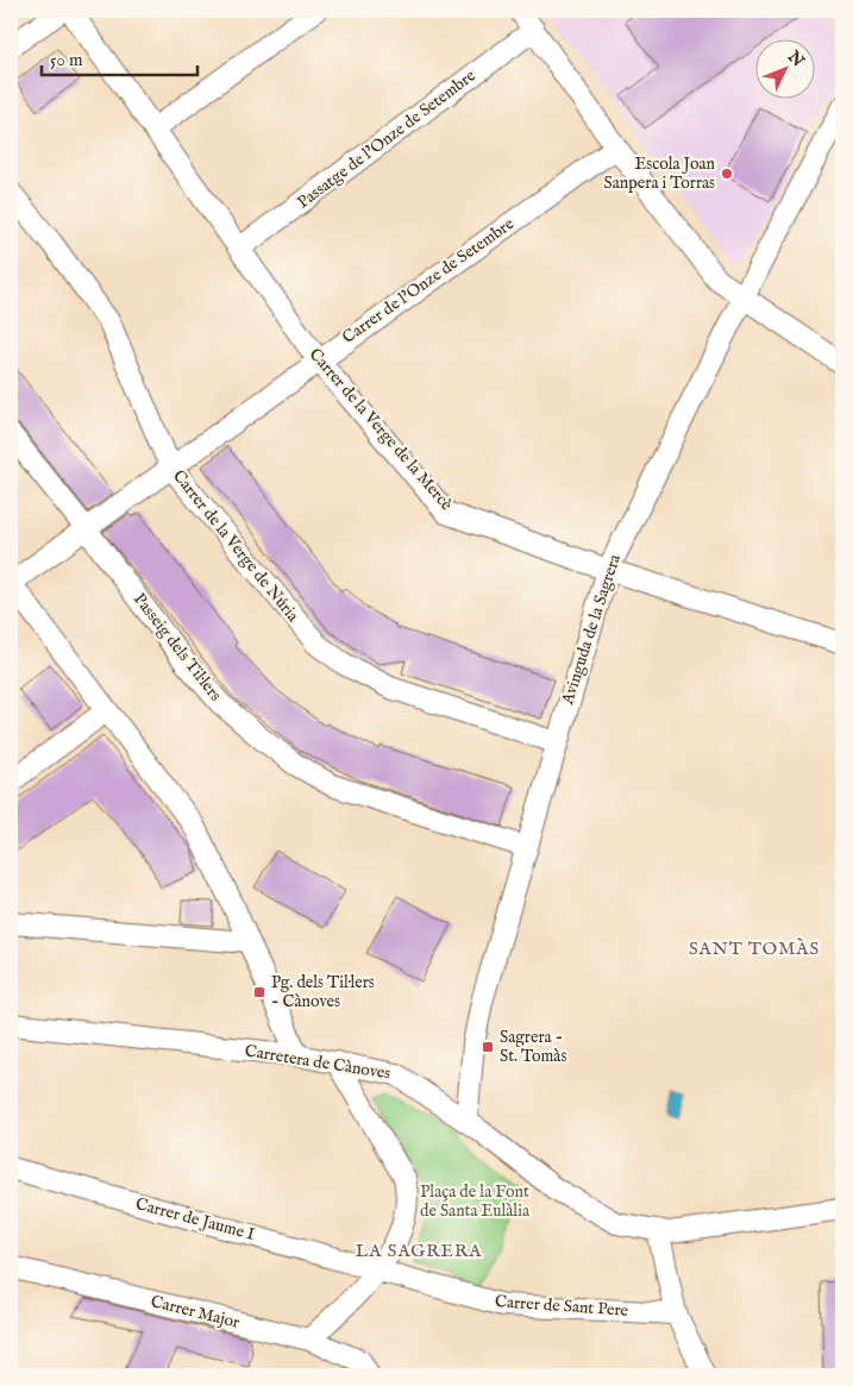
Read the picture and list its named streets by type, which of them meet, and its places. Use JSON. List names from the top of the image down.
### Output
{
  "streets": {
    "street": [
      "Passatge de l'Onze de Setembre",
      "Carrer de l'Onze de Setembre",
      "Carrer de la Verge de la Mercè",
      "Carrer de la Verge de Núria",
      "Avinguda de la Sagrera",
      "Passeig dels Til·lers",
      "Carretera de Cànoves",
      "Carrer de Jaume I",
      "Carrer de Sant Pere",
      "Carrer Major"
    ]
  },
  "crossings": [
    ["Passatge de l'Onze de Setembre", "Carrer de la Verge de la Mercè"],
    ["Carrer de l'Onze de Setembre", "Carrer de la Verge de la Mercè"],
    ["Carrer de l'Onze de Setembre", "Carrer de la Verge de Núria"],
    ["Carrer de l'Onze de Setembre", "Passeig dels Til·lers"],
    ["Carrer de la Verge de la Mercè", "Avinguda de la Sagrera"],
    ["Carrer de la Verge de Núria", "Avinguda de la Sagrera"],
    ["Avinguda de la Sagrera", "Passeig dels Til·lers"],
    ["Avinguda de la Sagrera", "Carretera de Cànoves"],
    ["Carrer de Jaume I", "Carrer de Sant Pere"]
  ],
  "districts": ["SANT TOMÀS", "LA SAGRERA"],
  "parks": ["Plaça de la Font de Santa Eulàlia"],
  "places": {
    "other": ["Escola Joan Sanpera i Torras"],
    "transit": ["Pg. dels Til·lers - Cànoves", "Sagrera - St. Tomàs"]
  },
  "scale_bar": "50 m",
  "north": "top right"
}
